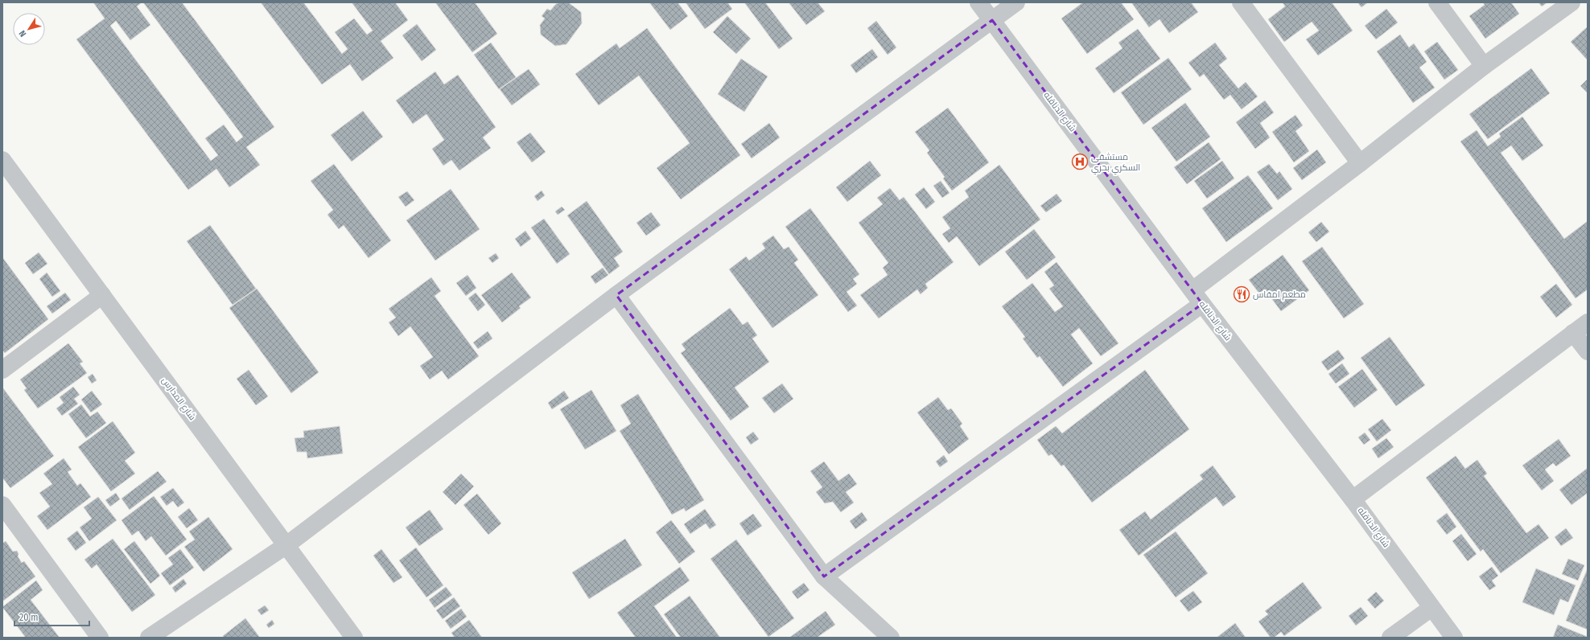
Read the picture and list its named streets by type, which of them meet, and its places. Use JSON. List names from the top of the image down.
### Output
{
  "streets": {
    "street": ["شارع الدناقله", "شارع المدارس"]
  },
  "places": {
    "hospital": ["مستشفى السكري بحري"],
    "restaurant": ["مطعم امفاس"]
  },
  "scale_bar": "20 m",
  "north": "bottom left"
}
